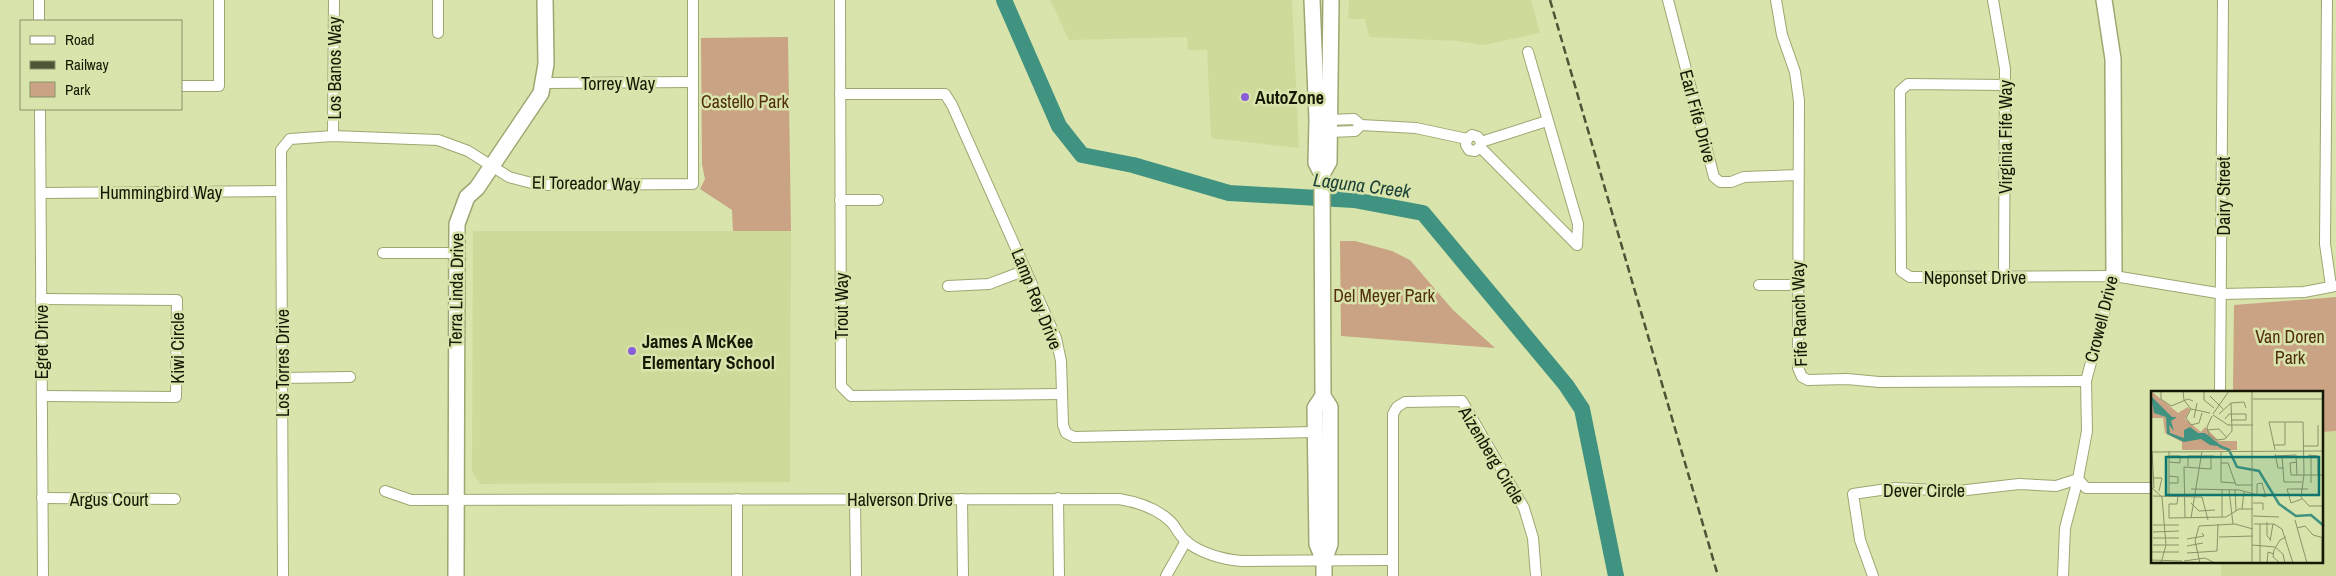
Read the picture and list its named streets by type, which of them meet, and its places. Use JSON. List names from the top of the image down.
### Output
{
  "streets": {
    "main road": ["Terra Linda Drive", "Crowell Drive"],
    "street": [
      "Los Banos Way",
      "Torrey Way",
      "Earl Fife Drive",
      "Virginia Fife Way",
      "El Toreador Way",
      "Hummingbird Way",
      "Dairy Street",
      "Neponset Drive",
      "Lamp Rey Drive",
      "Trout Way",
      "Fife Ranch Way",
      "Egret Drive",
      "Kiwi Circle",
      "Los Torres Drive",
      "Aizenberg Circle",
      "Dever Circle",
      "Argus Court",
      "Halverson Drive"
    ]
  },
  "crossings": [
    ["Los Banos Way", "El Toreador Way"],
    ["Torrey Way", "El Toreador Way"],
    ["Torrey Way", "Terra Linda Drive"],
    ["Earl Fife Drive", "Fife Ranch Way"],
    ["Virginia Fife Way", "Neponset Drive"],
    ["El Toreador Way", "Terra Linda Drive"],
    ["El Toreador Way", "Los Torres Drive"],
    ["Hummingbird Way", "Egret Drive"],
    ["Hummingbird Way", "Los Torres Drive"],
    ["Dairy Street", "Neponset Drive"],
    ["Neponset Drive", "Crowell Drive"],
    ["Terra Linda Drive", "Halverson Drive"],
    ["Lamp Rey Drive", "Trout Way"],
    ["Fife Ranch Way", "Crowell Drive"],
    ["Crowell Drive", "Dever Circle"],
    ["Egret Drive", "Kiwi Circle"],
    ["Egret Drive", "Argus Court"]
  ],
  "water": ["Laguna Creek"],
  "parks": ["Castello Park", "Del Meyer Park", "Van Doren Park"],
  "places": ["AutoZone", "James A McKee Elementary School"],
  "legend": ["Road", "Railway", "Park"]
}
